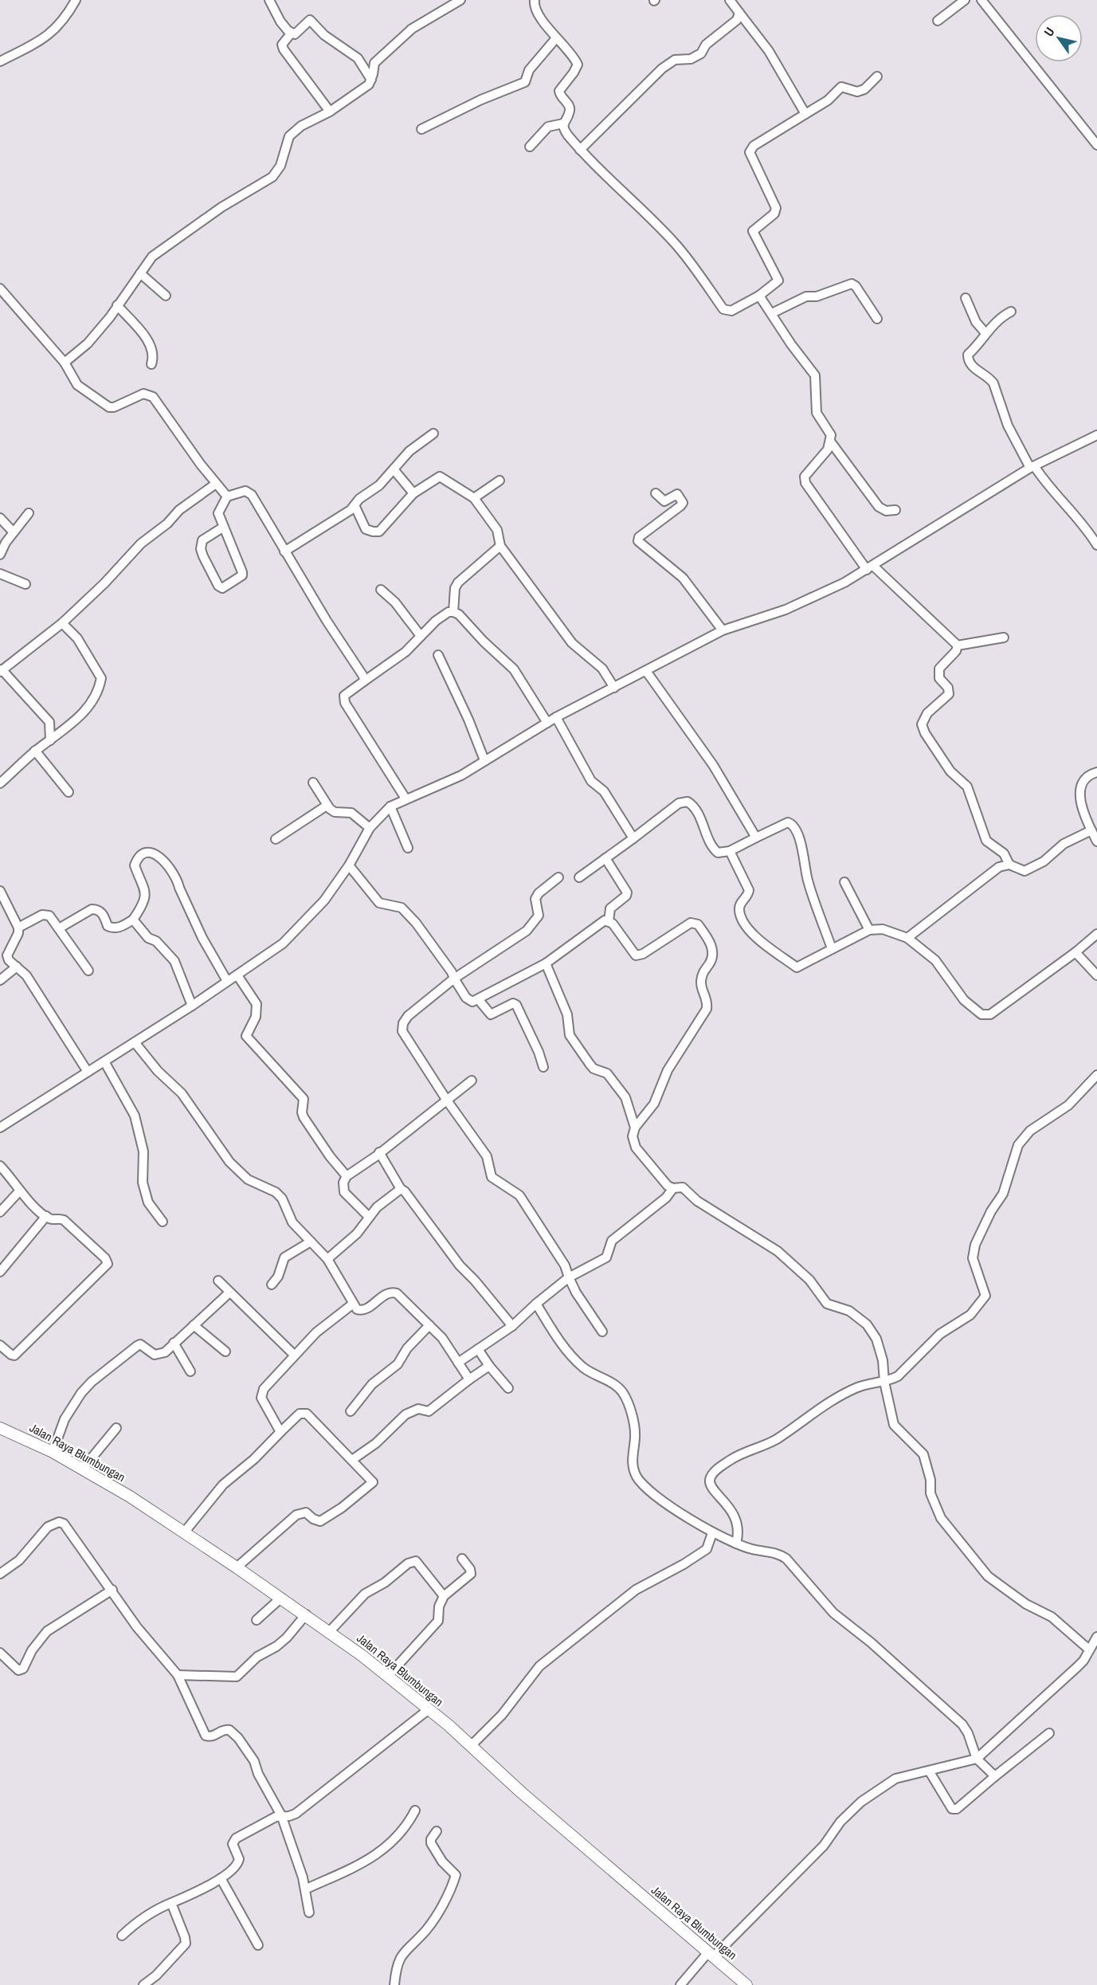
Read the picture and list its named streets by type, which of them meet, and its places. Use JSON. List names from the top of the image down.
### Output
{
  "streets": {
    "main road": ["Jalan Raya Blumbungan"]
  },
  "north": "top left"
}
